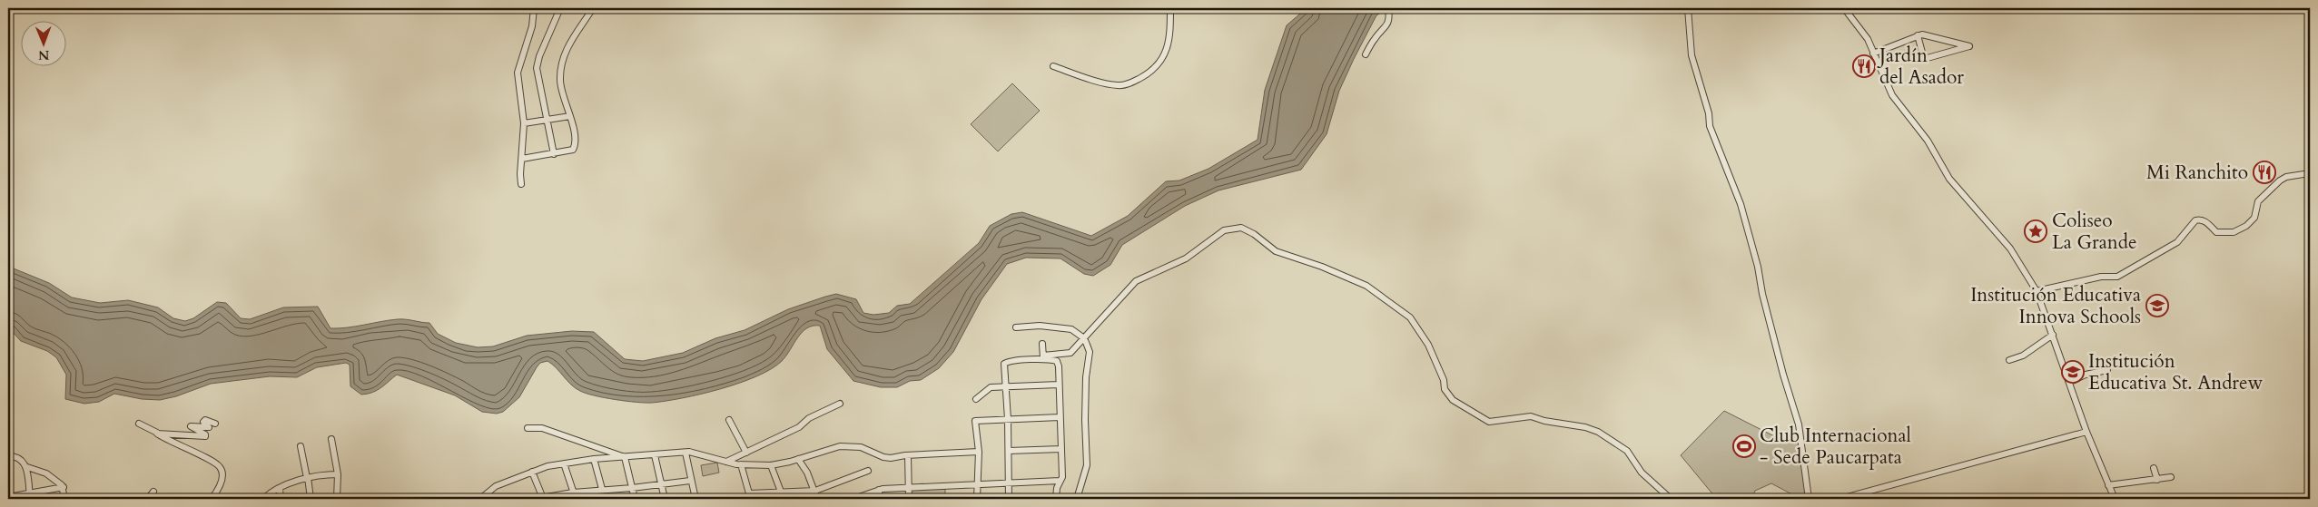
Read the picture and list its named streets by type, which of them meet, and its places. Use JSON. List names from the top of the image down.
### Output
{
  "places": {
    "restaurant": ["Jardín del Asador", "Mi Ranchito"],
    "place": ["Coliseo La Grande"],
    "school or university": ["Institución Educativa Innova Schools", "Institución Educativa St. Andrew"],
    "sports": ["Club Internacional - Sede Paucarpata"]
  },
  "north": "bottom"
}
